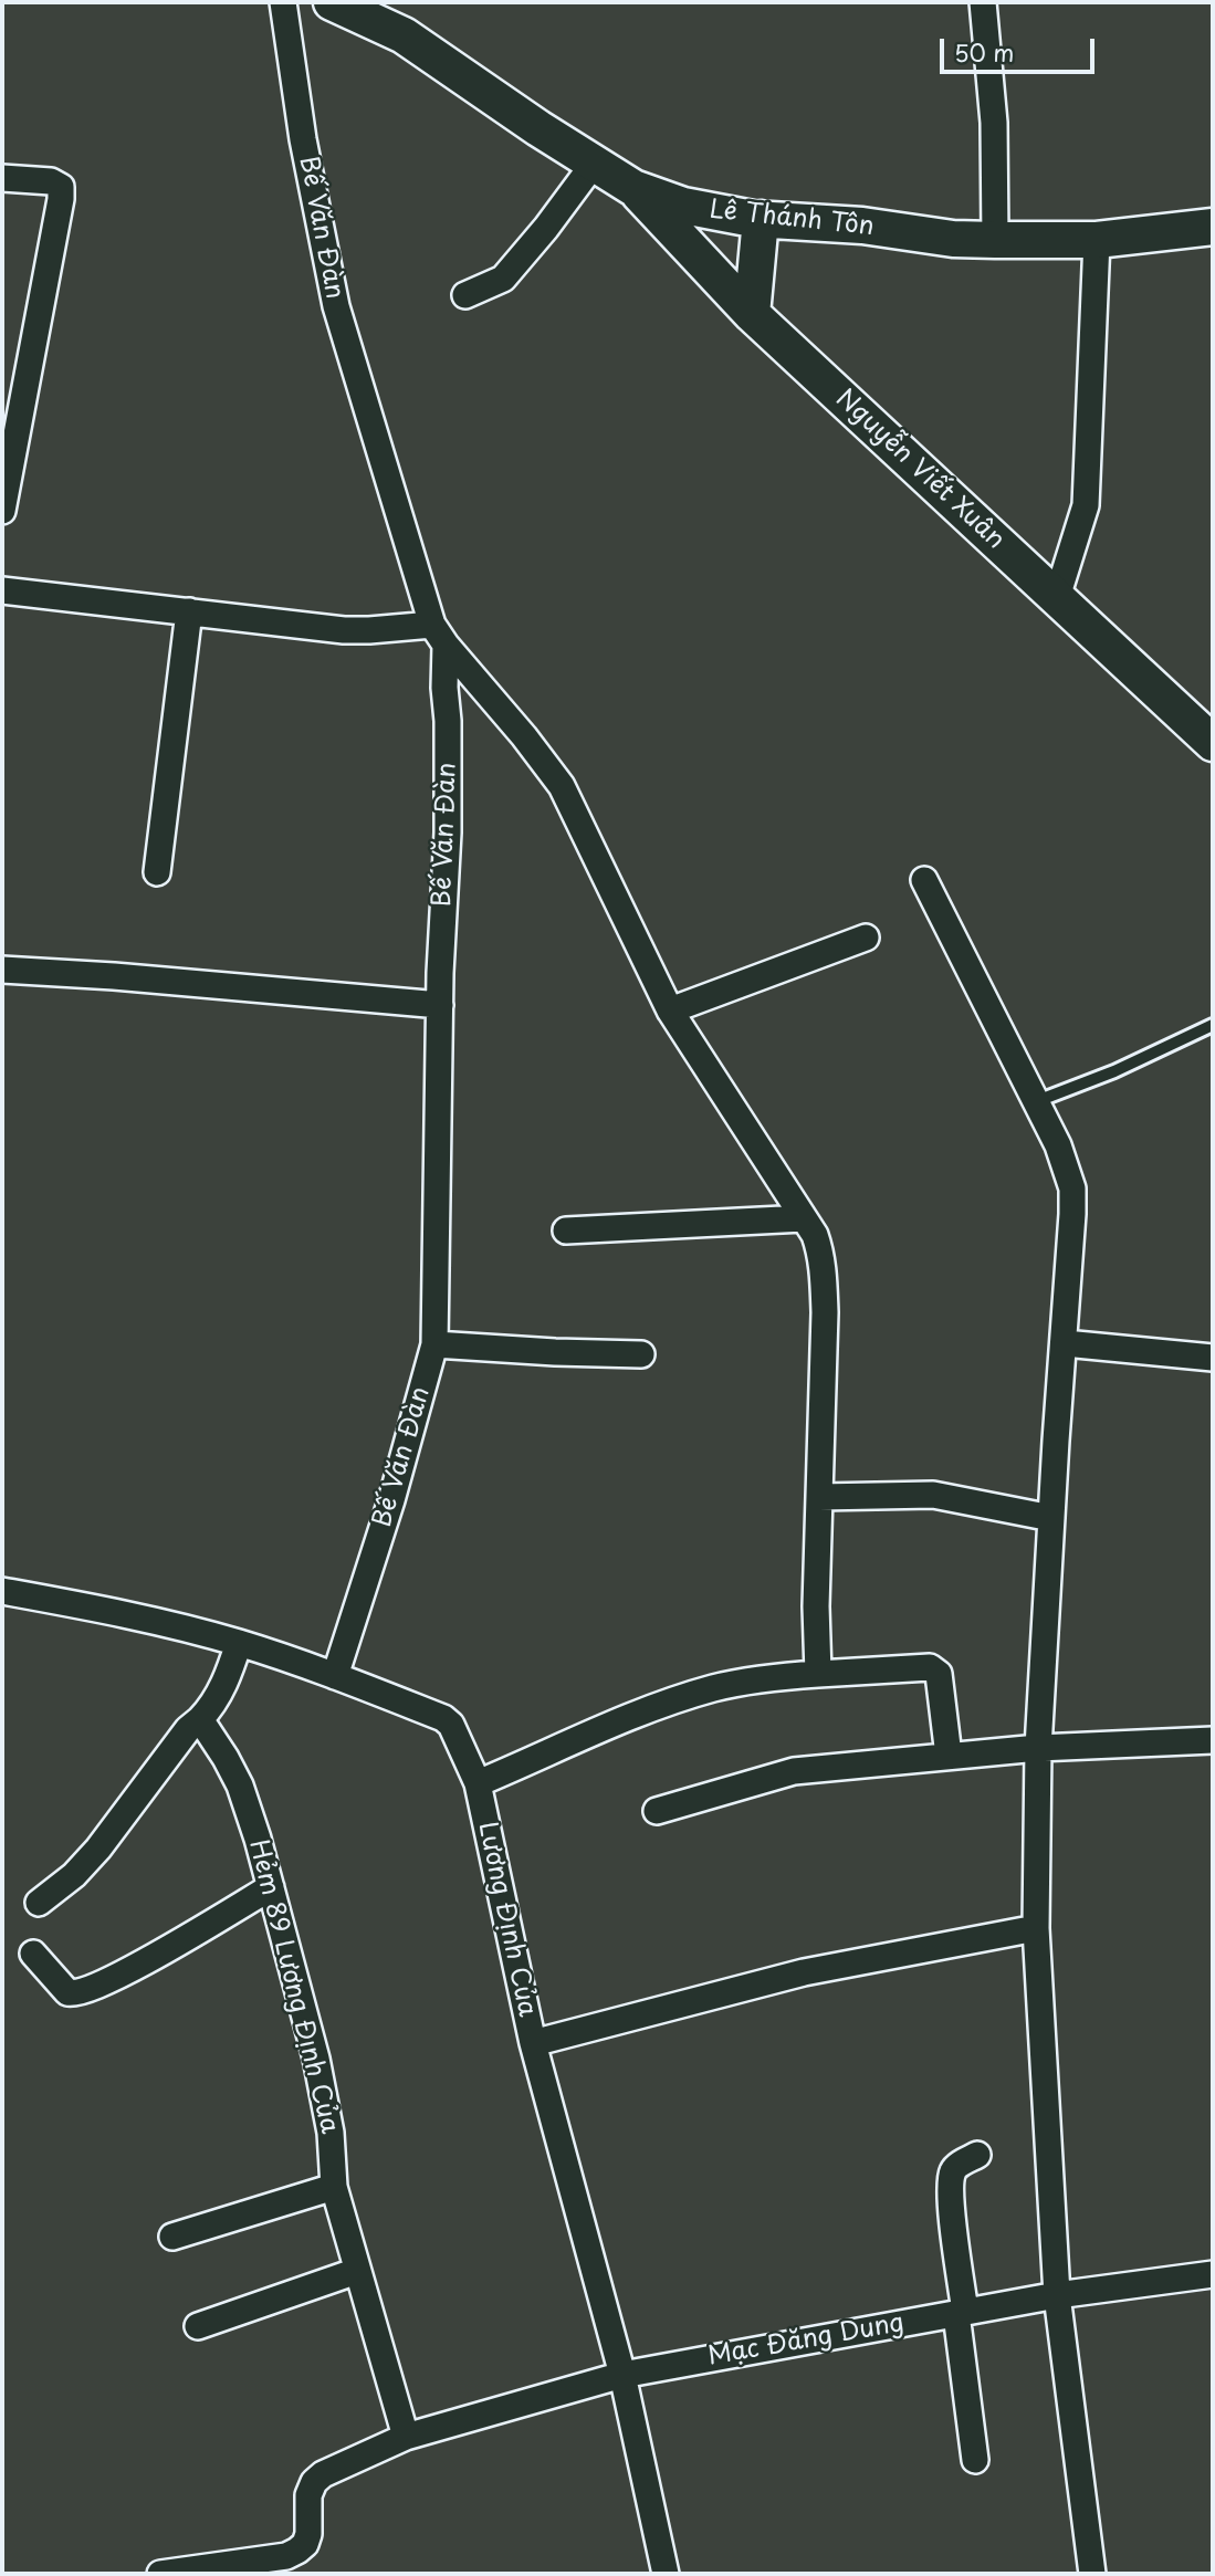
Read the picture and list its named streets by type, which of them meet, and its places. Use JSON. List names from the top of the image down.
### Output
{
  "streets": {
    "main road": ["Lê Thánh Tôn", "Nguyễn Viết Xuân"],
    "street": [
      "Bế Văn Đàn",
      "Lương Định Của",
      "Hẻm 89 Lương Định Của",
      "Mạc Đăng Dung"
    ]
  },
  "crossings": [
    ["Lê Thánh Tôn", "Nguyễn Viết Xuân"],
    ["Bế Văn Đàn", "Lương Định Của"],
    ["Lương Định Của", "Mạc Đăng Dung"],
    ["Hẻm 89 Lương Định Của", "Mạc Đăng Dung"]
  ],
  "scale_bar": "50 m"
}
